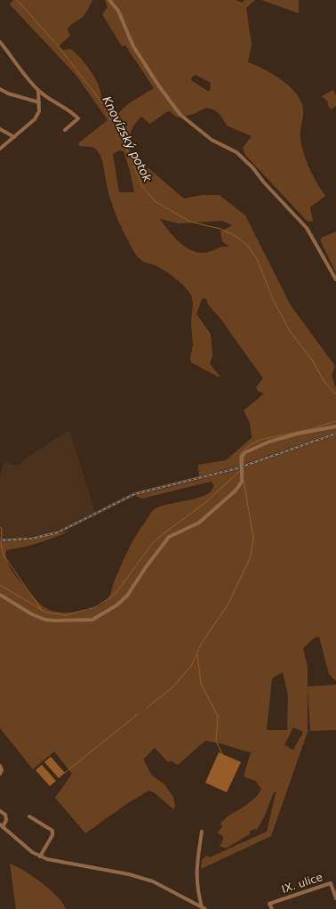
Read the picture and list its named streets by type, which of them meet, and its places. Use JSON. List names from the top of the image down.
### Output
{
  "streets": {
    "street": ["IX. ulice"]
  },
  "water": ["Knovízský potok"]
}
